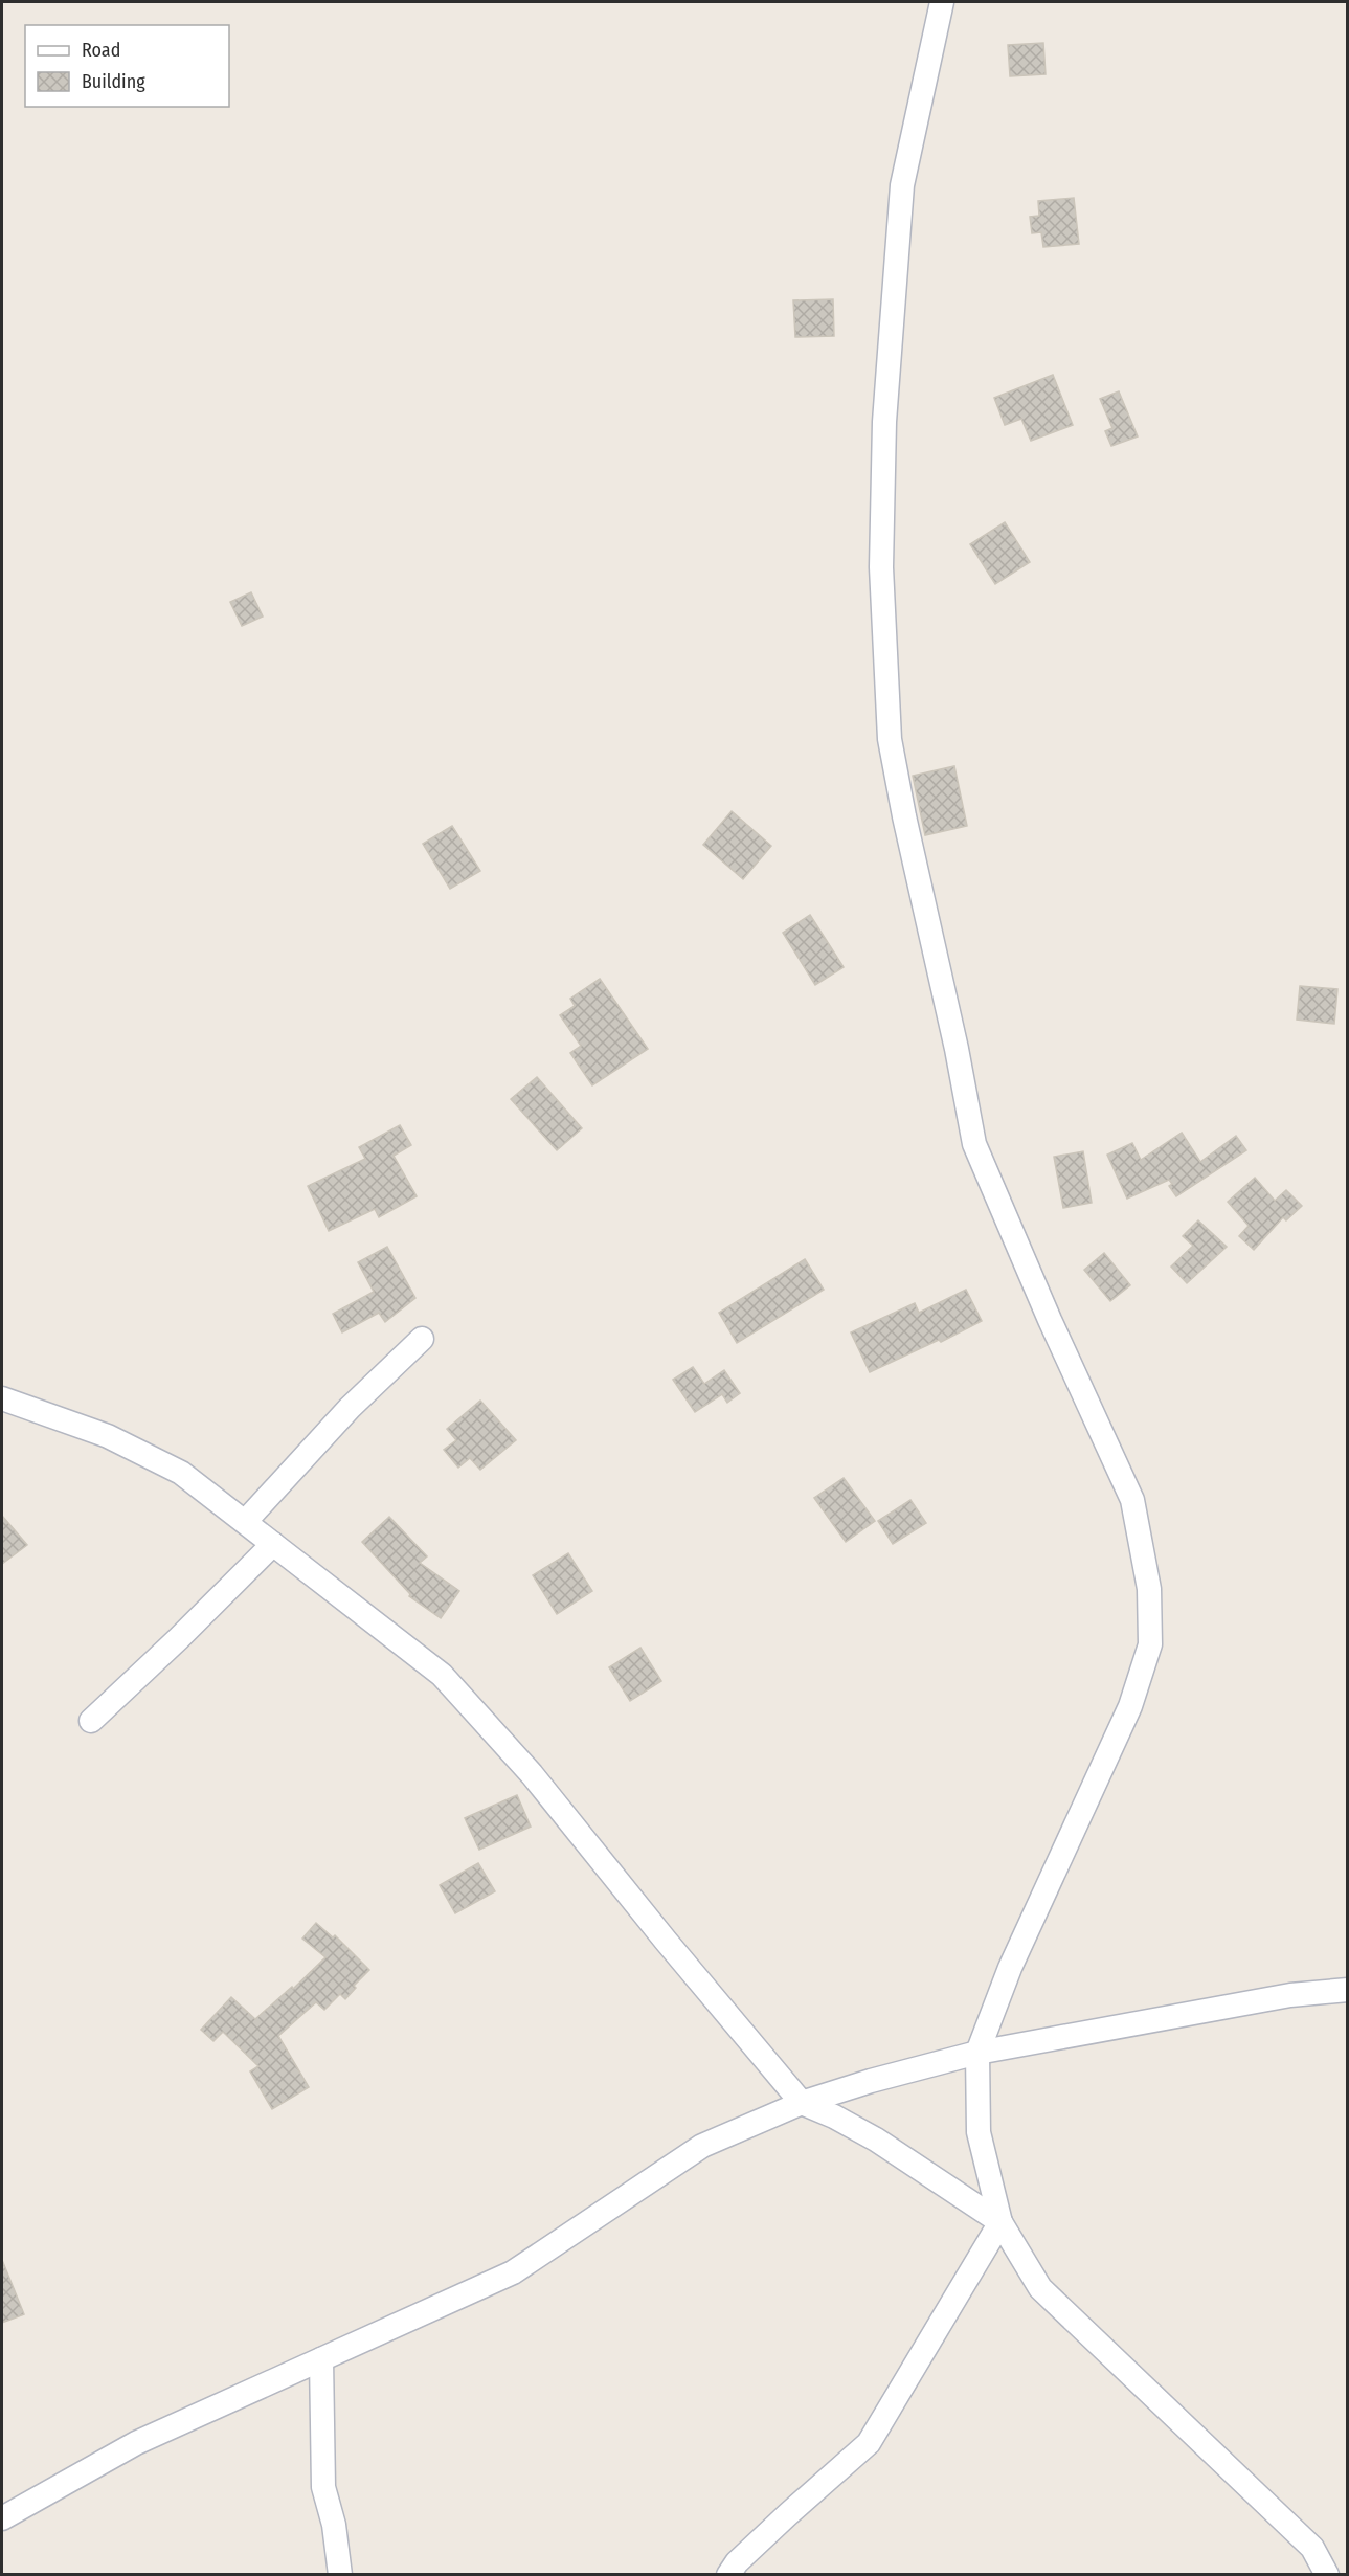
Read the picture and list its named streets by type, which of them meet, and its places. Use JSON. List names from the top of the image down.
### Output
{
  "legend": ["Road", "Building"]
}
